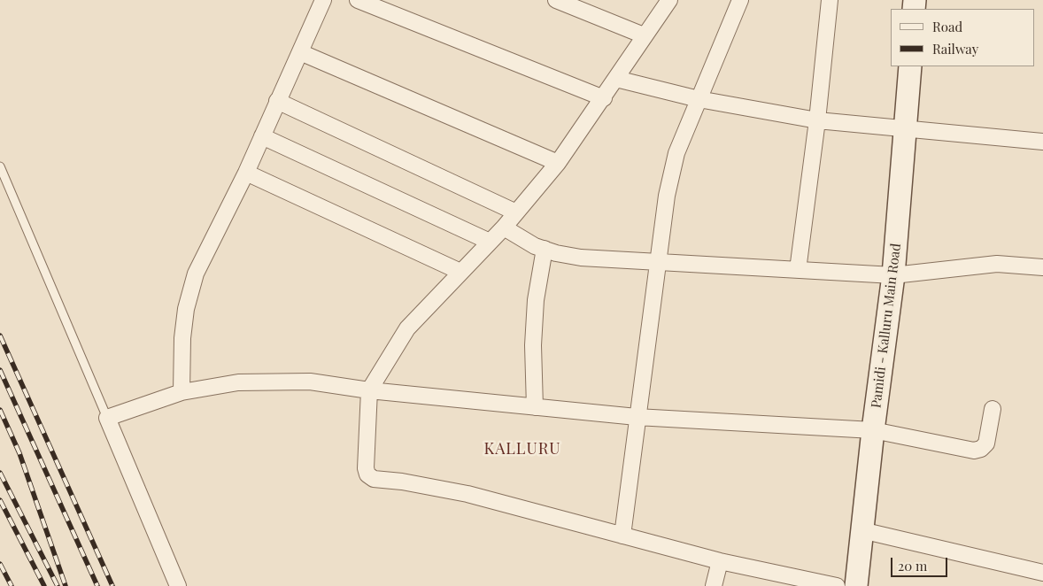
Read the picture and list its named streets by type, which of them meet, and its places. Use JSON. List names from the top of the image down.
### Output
{
  "streets": {
    "main road": ["Pamidi - Kalluru Main Road"]
  },
  "districts": ["KALLURU"],
  "legend": ["Road", "Railway"],
  "scale_bar": "20 m"
}
